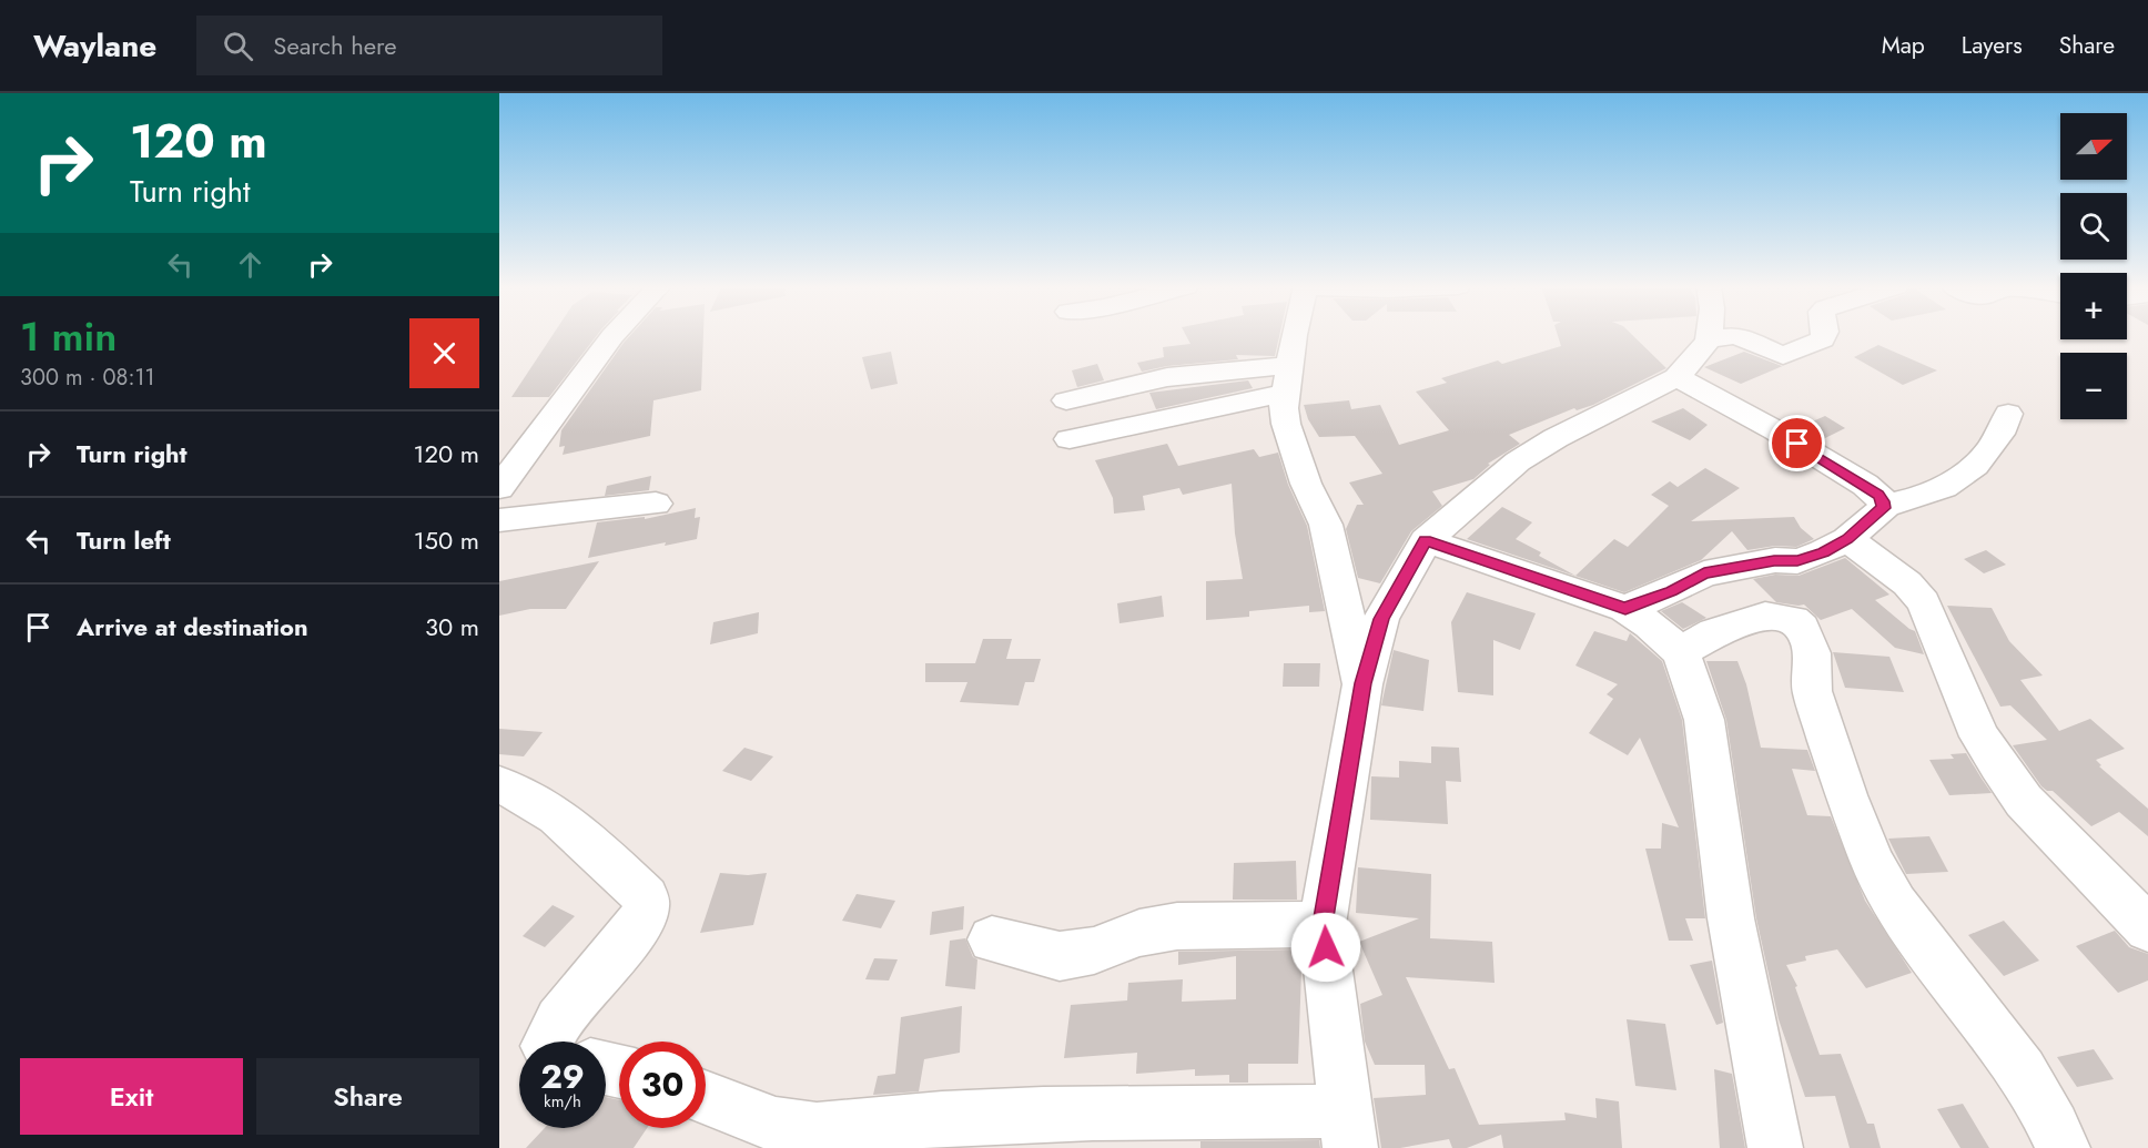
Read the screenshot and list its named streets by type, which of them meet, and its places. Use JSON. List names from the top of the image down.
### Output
{
  "north": "right",
  "page": {
    "header": "Waylane",
    "search": "Search here",
    "nav": ["Map", "Layers", "Share"],
    "turn": ["120 m", "Turn right"],
    "map_buttons": ["+", "−"],
    "heading": ["1 min", "300 m · 08:11"],
    "list": [
      {
        "name": "Turn right",
        "value": "120 m"
      },
      {
        "name": "Turn left",
        "value": "150 m"
      },
      {
        "name": "Arrive at destination",
        "value": "30 m"
      }
    ],
    "speed": "29 km/h",
    "limit": "30",
    "buttons": ["Exit", "Share"]
  }
}
